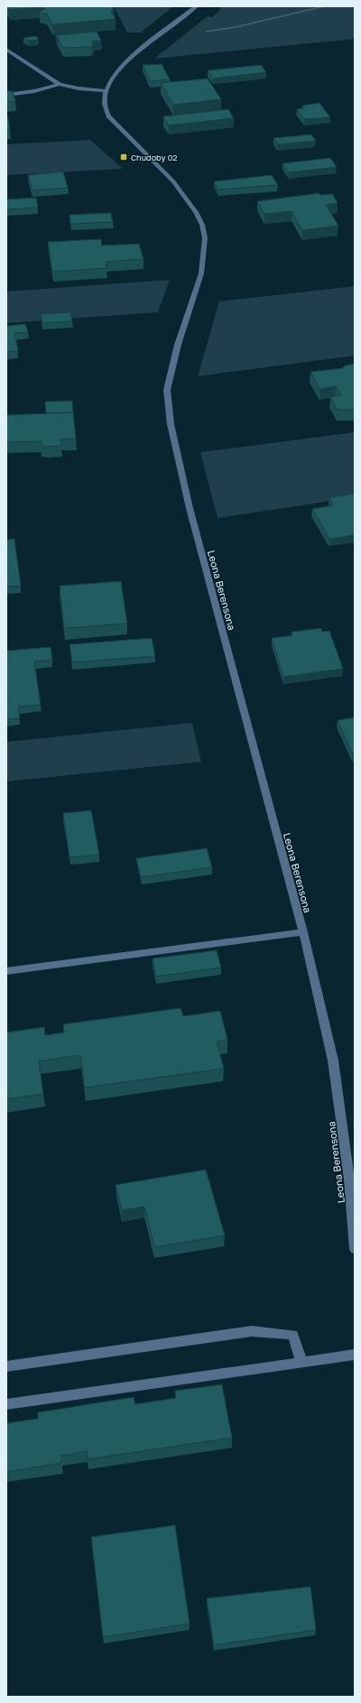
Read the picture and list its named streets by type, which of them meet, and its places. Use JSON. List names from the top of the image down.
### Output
{
  "streets": {
    "street": ["Leona Berensona"]
  },
  "places": {
    "transit": ["Chudoby 02"]
  }
}
